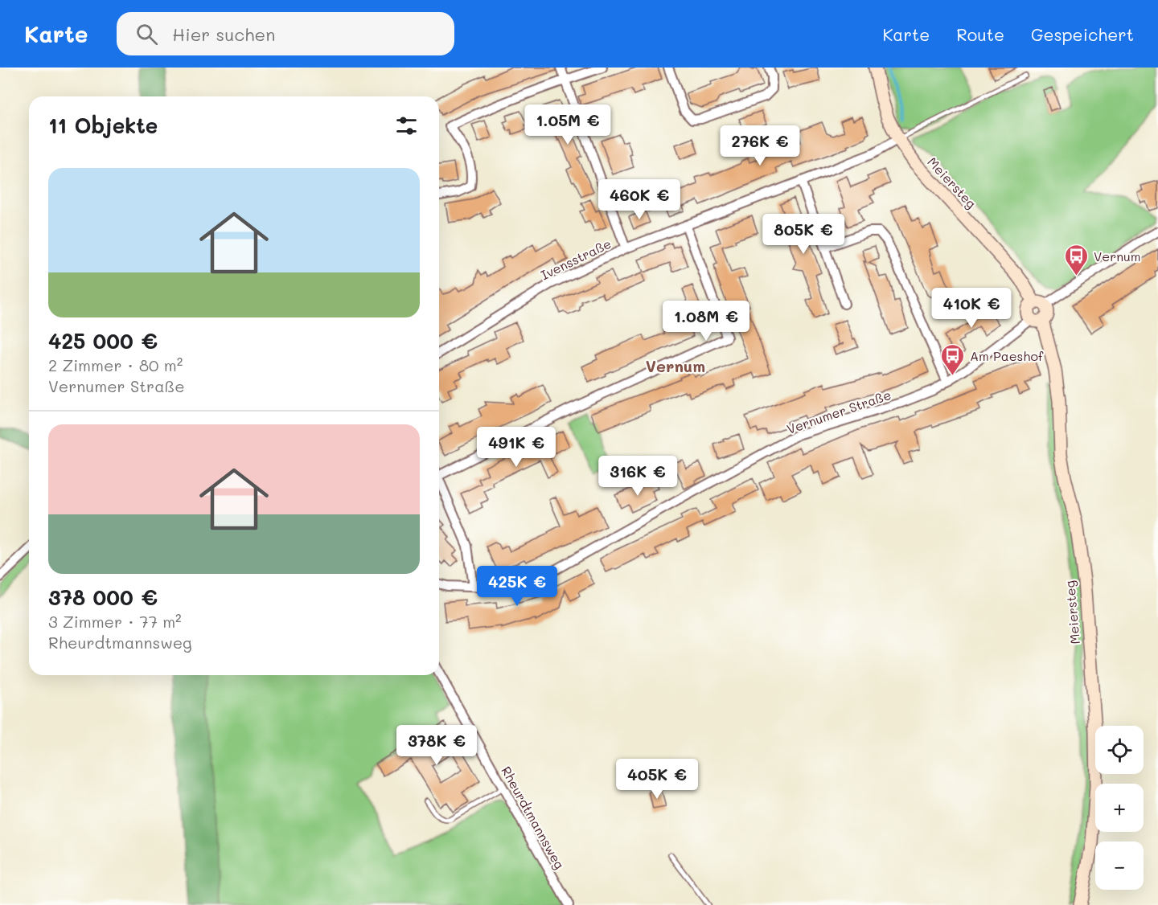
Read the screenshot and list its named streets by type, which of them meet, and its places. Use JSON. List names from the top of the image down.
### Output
{
  "streets": {
    "street": [
      "Meiersteg",
      "Ivensstraße",
      "Vernumer Straße",
      "Rheurdtmannsweg"
    ]
  },
  "crossings": [
    ["Meiersteg", "Ivensstraße"],
    ["Meiersteg", "Vernumer Straße"]
  ],
  "districts": ["Vernum"],
  "places": {
    "bus stop": ["Vernum", "Am Paeshof"]
  },
  "page": {
    "header": "Karte",
    "search": "Hier suchen",
    "nav": ["Karte", "Route", "Gespeichert"],
    "heading": "11 Objekte",
    "price": [
      "1.05M €",
      "276K €",
      "460K €",
      "805K €",
      "410K €",
      "1.08M €",
      "491K €",
      "316K €",
      "425K €",
      "378K €",
      "405K €"
    ],
    "list": [
      {
        "name": "425 000 €",
        "note": "2 Zimmer · 80 m² · Vernumer Straße"
      },
      {
        "name": "378 000 €",
        "note": "3 Zimmer · 77 m² · Rheurdtmannsweg"
      }
    ],
    "map_buttons": ["+", "−"]
  }
}
